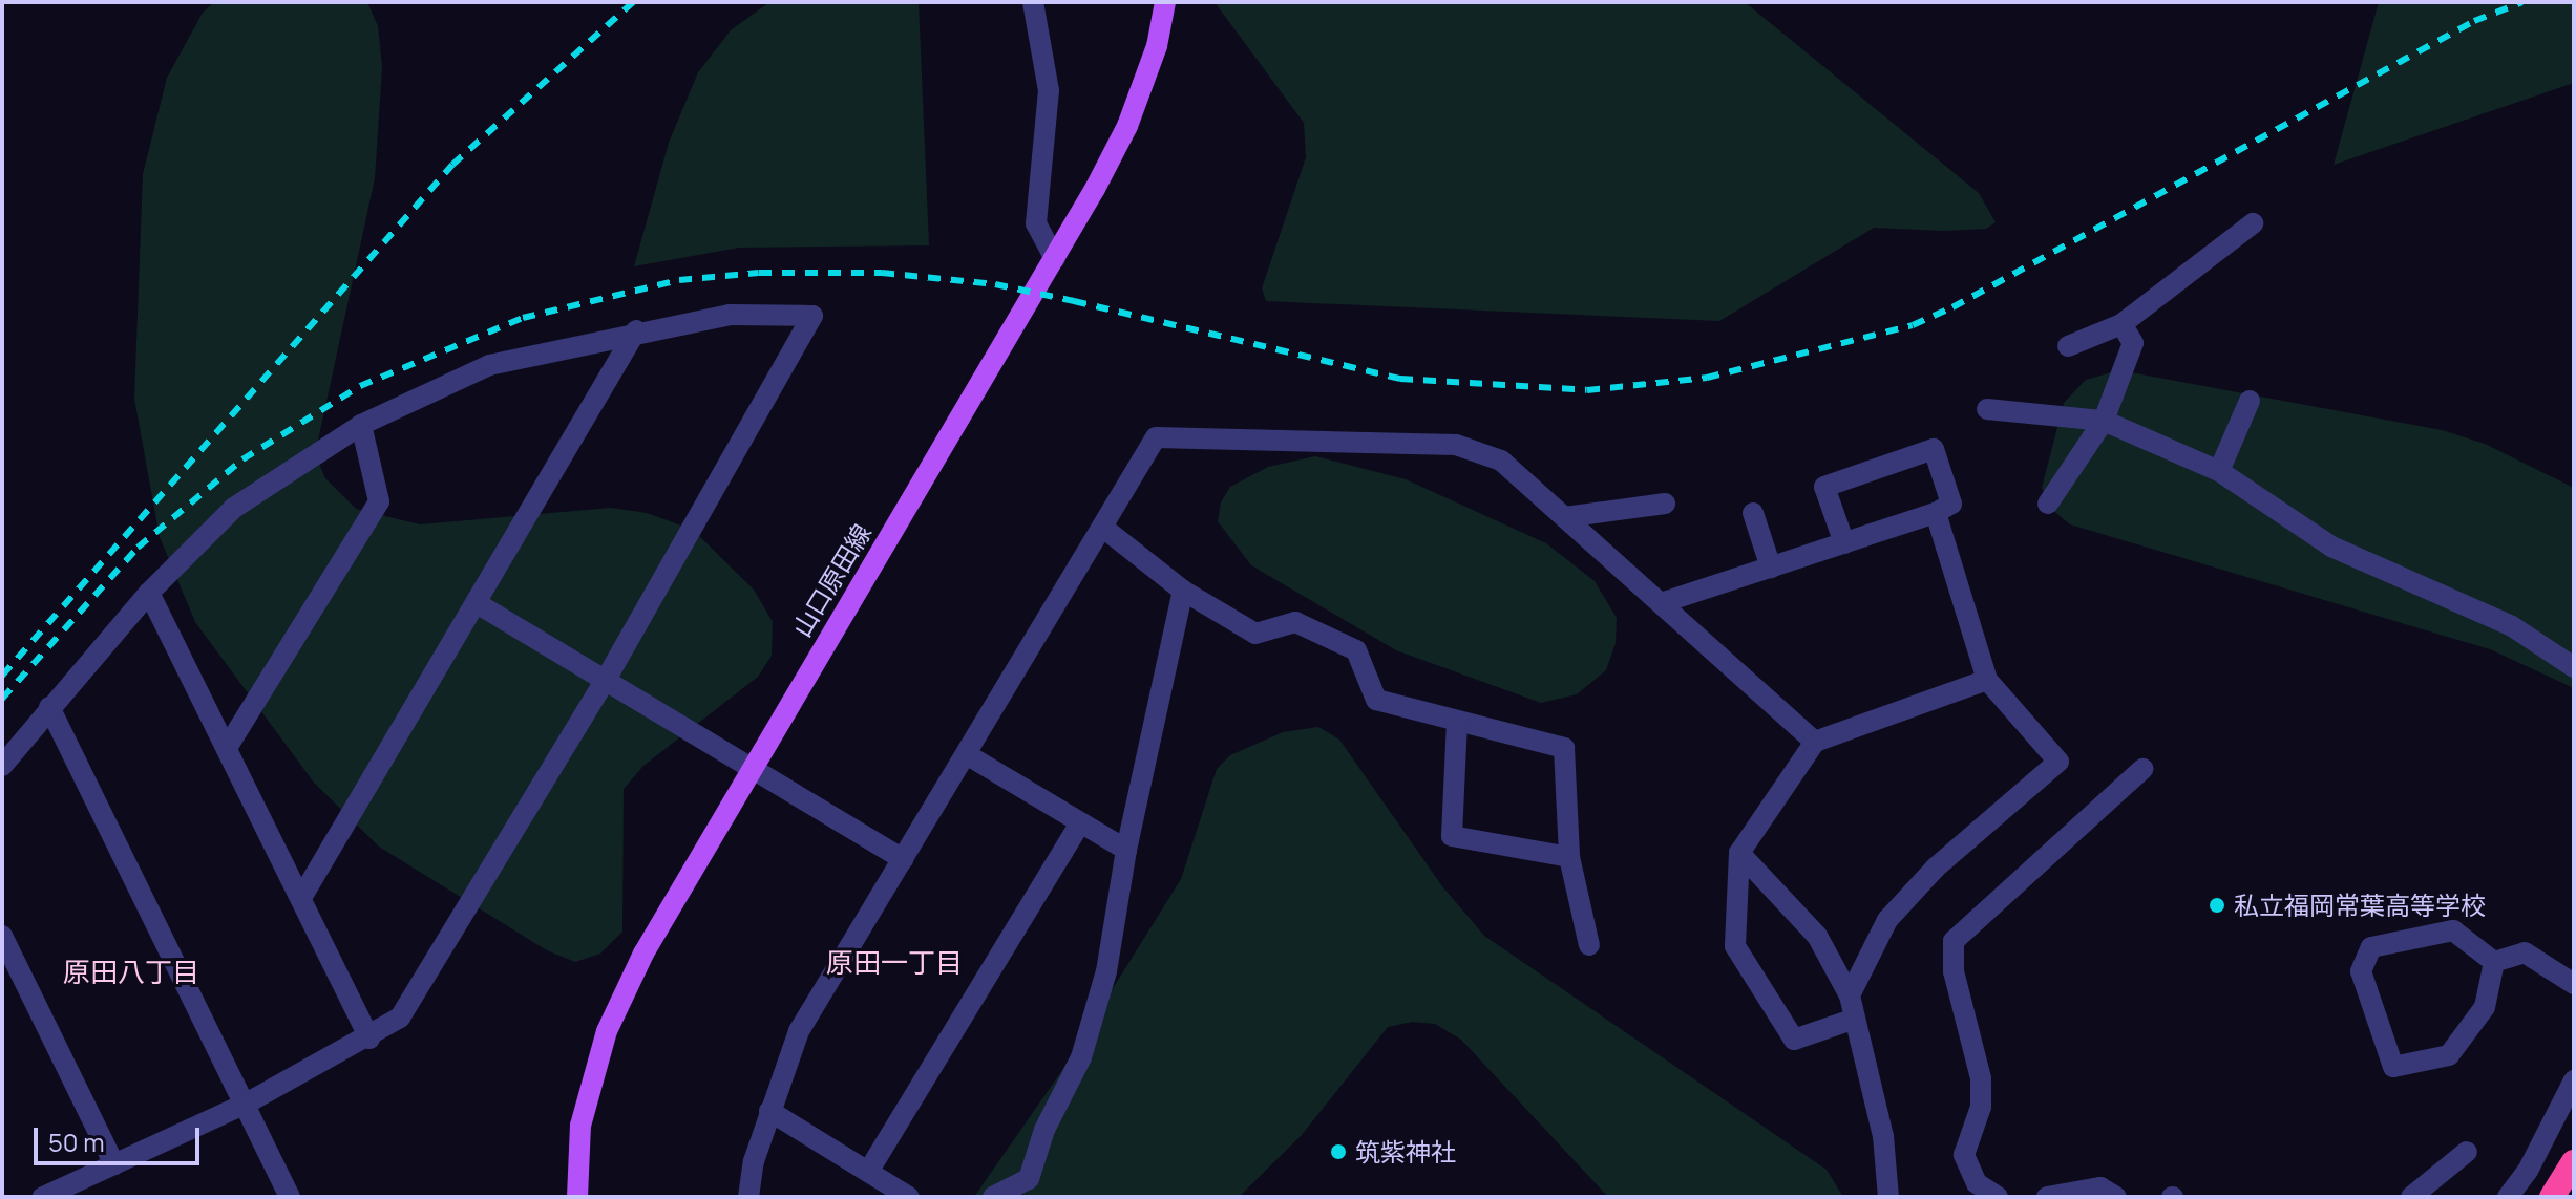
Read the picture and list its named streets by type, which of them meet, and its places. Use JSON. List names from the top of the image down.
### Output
{
  "streets": {
    "main road": ["山口原田線"]
  },
  "districts": ["原田一丁目", "原田八丁目"],
  "places": ["私立福岡常葉高等学校", "筑紫神社"],
  "scale_bar": "50 m"
}
